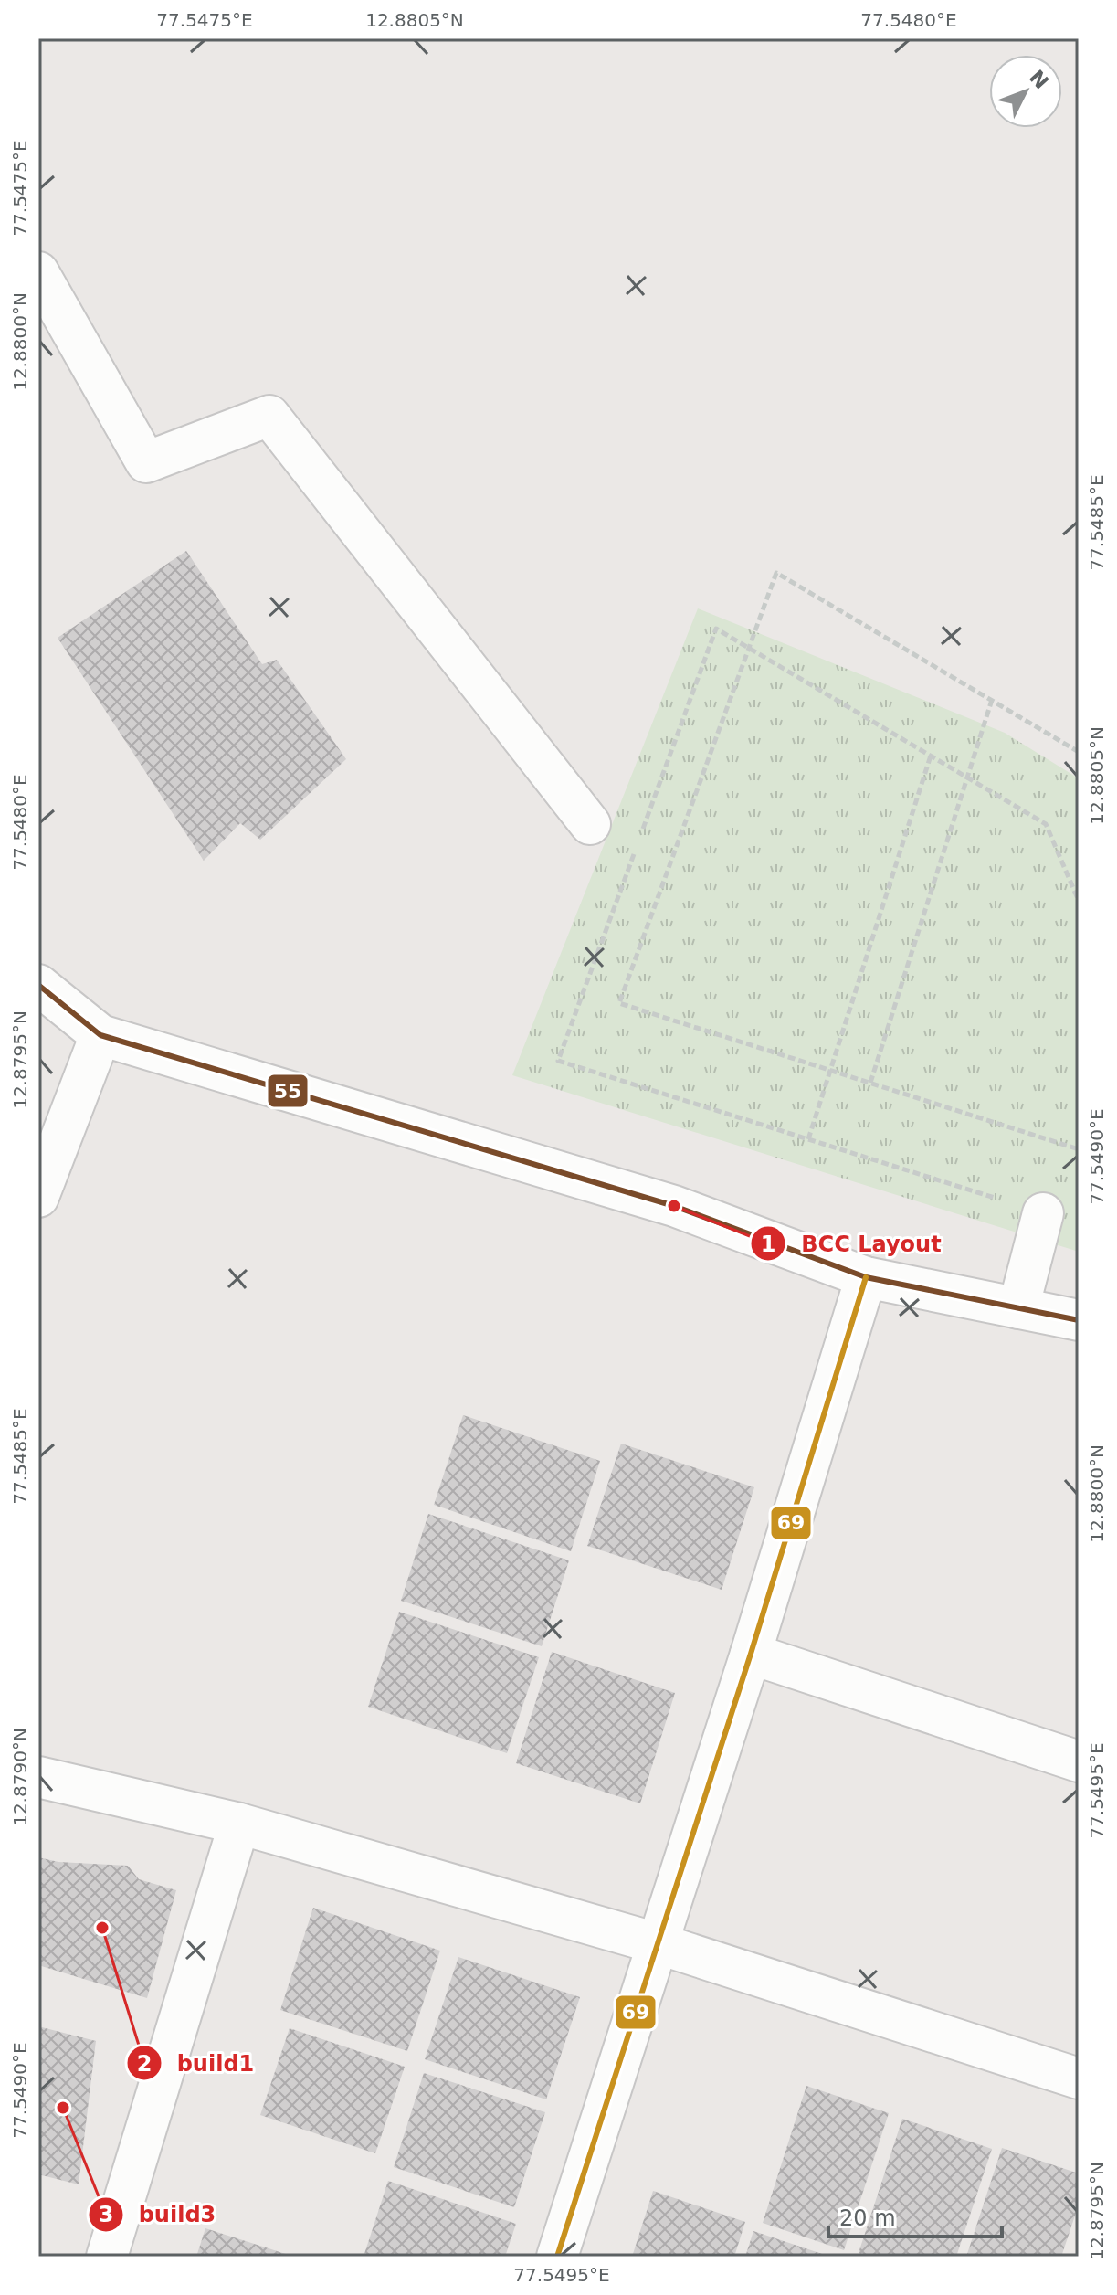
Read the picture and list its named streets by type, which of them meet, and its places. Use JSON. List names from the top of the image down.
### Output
{
  "places": ["BCC Layout", "build1", "build3"],
  "lines": ["transit line 55", "transit line 69"],
  "scale_bar": "20 m",
  "north": "top right",
  "coordinates": [
    "77.5475°E",
    "12.8805°N",
    "77.5480°E",
    "12.8800°N",
    "77.5485°E",
    "12.8795°N",
    "77.5490°E",
    "12.8790°N",
    "77.5495°E"
  ]
}
